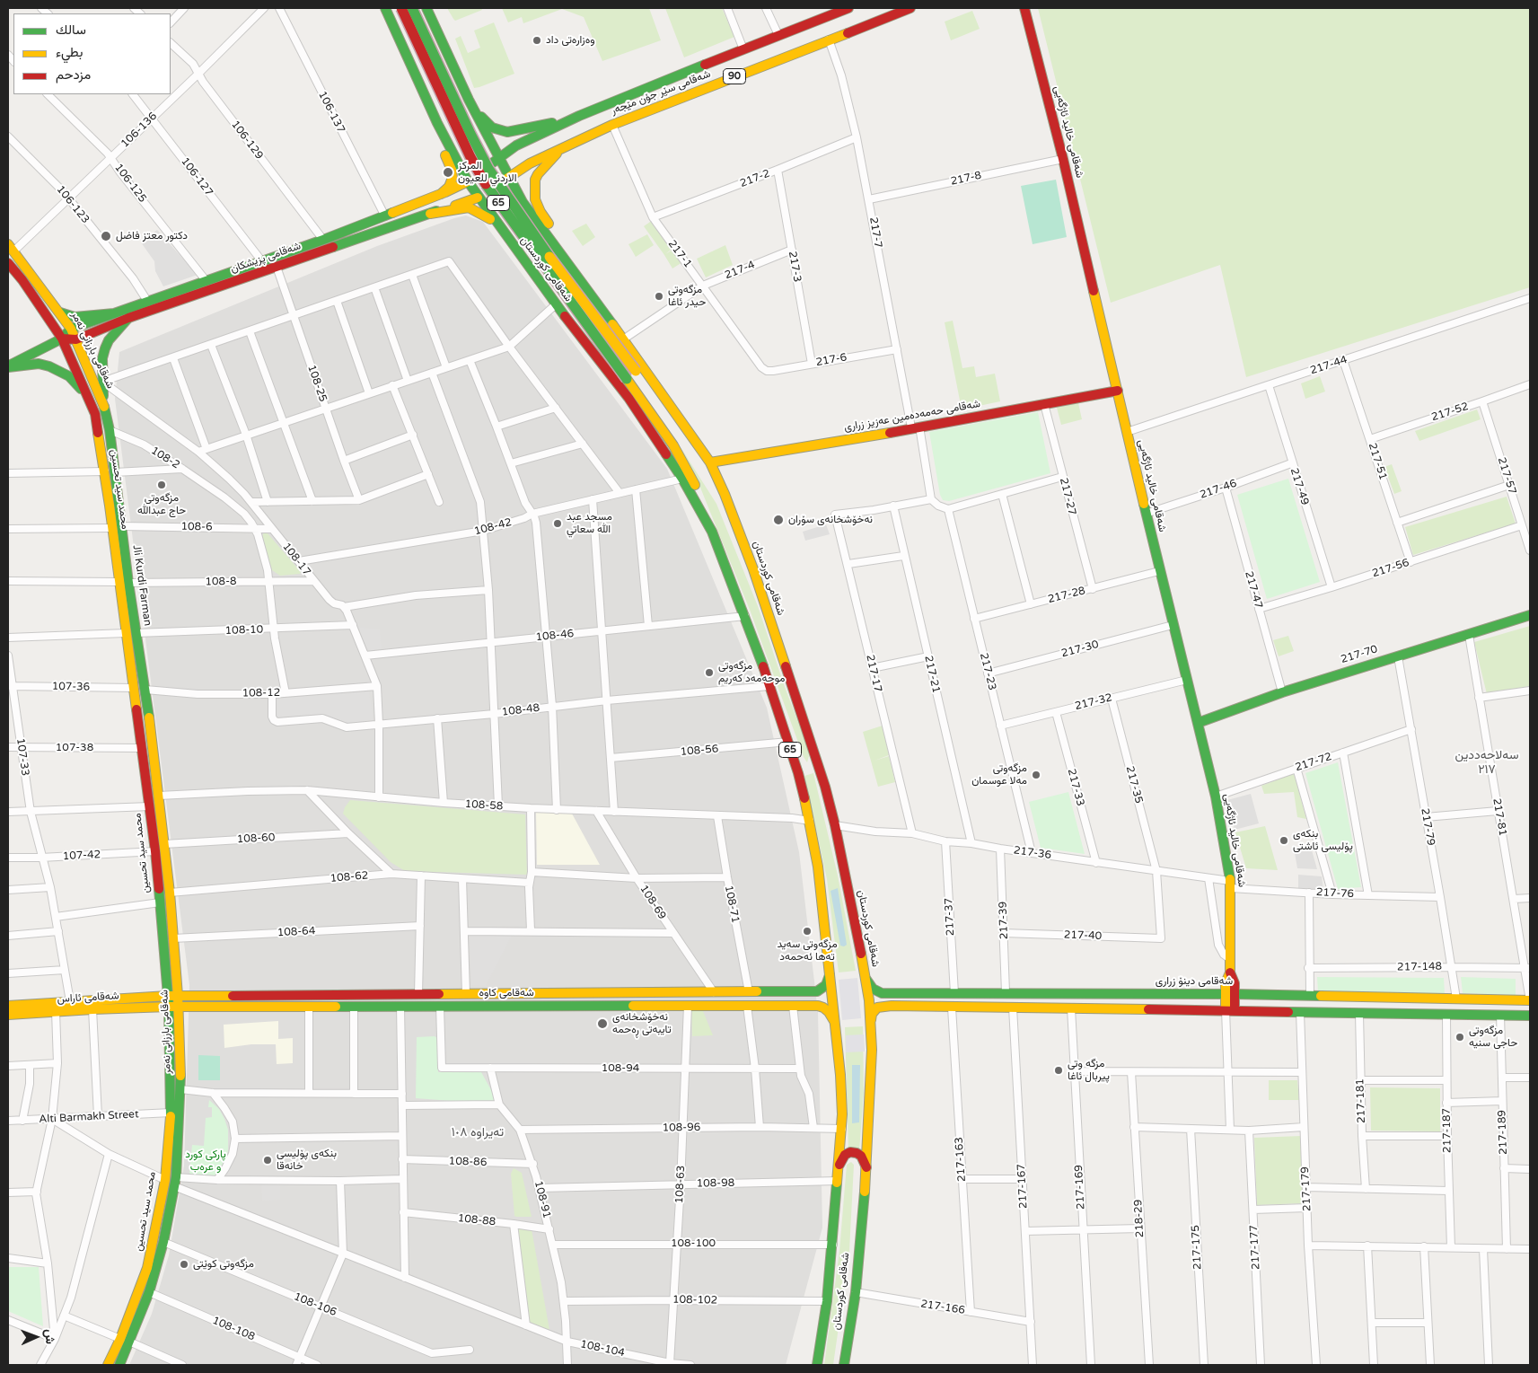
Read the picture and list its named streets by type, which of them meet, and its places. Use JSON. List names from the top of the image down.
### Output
{
  "streets": {
    "main road": [
      "90",
      "شەقامی سێر جۆن مێجەر",
      "شەقامی خالید ئاژگەیی",
      "65",
      "شەقامی پزیشکان",
      "شەقامی کوردستان",
      "شەقامی بارزانی نەمر",
      "شەقامی حەمەدەمین عەزیز زراری",
      "محمد سید تحسین",
      "Jli Kurdi Farman",
      "217-70",
      "شەقامی دینۆ زراری",
      "شەقامی کاوە",
      "شەقامی ئاراس"
    ],
    "street": [
      "106-137",
      "106-136",
      "106-129",
      "106-127",
      "217-2",
      "217-8",
      "106-125",
      "106-123",
      "217-7",
      "217-1",
      "217-3",
      "217-4",
      "217-6",
      "217-44",
      "108-25",
      "217-52",
      "108-2",
      "217-51",
      "217-57",
      "217-49",
      "217-46",
      "217-27",
      "108-6",
      "108-42",
      "108-17",
      "217-56",
      "108-8",
      "217-47",
      "217-28",
      "108-10",
      "108-46",
      "217-30",
      "217-23",
      "217-17",
      "217-21",
      "107-36",
      "108-12",
      "217-32",
      "108-48",
      "107-38",
      "108-56",
      "107-33",
      "217-72",
      "217-35",
      "217-33",
      "108-58",
      "217-81",
      "217-79",
      "108-60",
      "217-36",
      "107-42",
      "108-62",
      "217-76",
      "108-69",
      "108-71",
      "217-37",
      "217-39",
      "108-64",
      "217-40",
      "217-148",
      "108-94",
      "217-181",
      "Alti Barmakh Street",
      "108-96",
      "217-187",
      "217-189",
      "217-163",
      "108-86",
      "108-98",
      "108-63",
      "217-167",
      "217-169",
      "217-179",
      "108-91",
      "218-29",
      "108-88",
      "108-100",
      "217-175",
      "217-177",
      "108-102",
      "108-106",
      "217-166",
      "108-108",
      "108-104"
    ]
  },
  "crossings": [
    ["شەقامی سێر جۆن مێجەر", "217-7"],
    ["شەقامی سێر جۆن مێجەر", "217-1"],
    ["شەقامی سێر جۆن مێجەر", "شەقامی پزیشکان"],
    ["شەقامی سێر جۆن مێجەر", "شەقامی کوردستان"],
    ["106-137", "شەقامی پزیشکان"],
    ["106-136", "106-129"],
    ["106-136", "106-127"],
    ["106-136", "106-125"],
    ["106-136", "106-123"],
    ["106-136", "شەقامی بارزانی نەمر"],
    ["شەقامی خالید ئاژگەیی", "217-8"],
    ["شەقامی خالید ئاژگەیی", "217-44"],
    ["شەقامی خالید ئاژگەیی", "شەقامی حەمەدەمین عەزیز زراری"],
    ["شەقامی خالید ئاژگەیی", "217-46"],
    ["شەقامی خالید ئاژگەیی", "217-28"],
    ["شەقامی خالید ئاژگەیی", "217-30"],
    ["شەقامی خالید ئاژگەیی", "217-70"],
    ["شەقامی خالید ئاژگەیی", "217-32"],
    ["شەقامی خالید ئاژگەیی", "217-72"],
    ["شەقامی خالید ئاژگەیی", "217-36"],
    ["شەقامی خالید ئاژگەیی", "217-76"],
    ["شەقامی خالید ئاژگەیی", "شەقامی دینۆ زراری"],
    ["106-129", "شەقامی پزیشکان"],
    ["106-127", "شەقامی پزیشکان"],
    ["217-2", "217-7"],
    ["217-2", "217-1"],
    ["217-2", "217-3"],
    ["217-8", "217-7"],
    ["106-125", "شەقامی پزیشکان"],
    ["106-123", "شەقامی پزیشکان"],
    ["217-7", "217-6"],
    ["217-7", "شەقامی حەمەدەمین عەزیز زراری"],
    ["217-1", "217-4"],
    ["217-1", "217-6"],
    ["شەقامی پزیشکان", "شەقامی کوردستان"],
    ["شەقامی پزیشکان", "شەقامی بارزانی نەمر"],
    ["شەقامی پزیشکان", "108-25"],
    ["شەقامی پزیشکان", "محمد سید تحسین"],
    ["217-3", "217-4"],
    ["217-3", "217-6"],
    ["شەقامی کوردستان", "217-4"],
    ["شەقامی کوردستان", "شەقامی حەمەدەمین عەزیز زراری"],
    ["شەقامی کوردستان", "108-42"],
    ["شەقامی کوردستان", "108-46"],
    ["شەقامی کوردستان", "108-48"],
    ["شەقامی کوردستان", "108-56"],
    ["شەقامی کوردستان", "108-58"],
    ["شەقامی کوردستان", "217-36"],
    ["شەقامی کوردستان", "شەقامی دینۆ زراری"],
    ["شەقامی کوردستان", "شەقامی کاوە"],
    ["شەقامی کوردستان", "108-96"],
    ["شەقامی کوردستان", "108-98"],
    ["شەقامی کوردستان", "108-100"],
    ["شەقامی کوردستان", "108-102"],
    ["شەقامی کوردستان", "217-166"],
    ["شەقامی بارزانی نەمر", "108-2"],
    ["شەقامی بارزانی نەمر", "محمد سید تحسین"],
    ["شەقامی بارزانی نەمر", "Jli Kurdi Farman"],
    ["شەقامی بارزانی نەمر", "108-12"],
    ["شەقامی بارزانی نەمر", "108-58"],
    ["شەقامی بارزانی نەمر", "108-60"],
    ["شەقامی بارزانی نەمر", "108-62"],
    ["شەقامی بارزانی نەمر", "108-64"],
    ["شەقامی بارزانی نەمر", "شەقامی کاوە"],
    ["شەقامی بارزانی نەمر", "شەقامی ئاراس"],
    ["شەقامی بارزانی نەمر", "108-106"],
    ["شەقامی بارزانی نەمر", "108-108"],
    ["شەقامی بارزانی نەمر", "108-104"],
    ["217-44", "217-51"],
    ["217-44", "217-49"],
    ["217-52", "217-51"],
    ["217-52", "217-57"],
    ["شەقامی حەمەدەمین عەزیز زراری", "217-27"],
    ["108-2", "108-6"],
    ["217-51", "217-56"],
    ["217-57", "217-56"],
    ["217-49", "217-46"],
    ["217-49", "217-56"],
    ["محمد سید تحسین", "108-6"],
    ["محمد سید تحسین", "108-8"],
    ["محمد سید تحسین", "Jli Kurdi Farman"],
    ["محمد سید تحسین", "108-10"],
    ["محمد سید تحسین", "107-36"],
    ["محمد سید تحسین", "107-38"],
    ["محمد سید تحسین", "107-42"],
    ["محمد سید تحسین", "شەقامی کاوە"],
    ["محمد سید تحسین", "شەقامی ئاراس"],
    ["محمد سید تحسین", "Alti Barmakh Street"],
    ["217-46", "217-47"],
    ["217-27", "217-28"],
    ["108-6", "108-17"],
    ["108-42", "108-17"],
    ["108-17", "108-8"],
    ["217-56", "217-47"],
    ["Jli Kurdi Farman", "108-10"],
    ["Jli Kurdi Farman", "108-12"],
    ["217-47", "217-70"],
    ["217-28", "217-23"],
    ["217-30", "217-23"],
    ["217-70", "217-81"],
    ["217-70", "217-79"],
    ["217-23", "217-32"],
    ["217-23", "217-36"],
    ["217-17", "217-21"],
    ["217-17", "217-36"],
    ["217-21", "217-36"],
    ["107-36", "107-33"],
    ["108-12", "108-48"],
    ["217-32", "217-35"],
    ["217-32", "217-33"],
    ["107-38", "107-33"],
    ["107-33", "107-42"],
    ["107-33", "شەقامی ئاراس"],
    ["217-72", "217-79"],
    ["217-35", "217-36"],
    ["217-35", "217-40"],
    ["217-33", "217-36"],
    ["108-58", "108-69"],
    ["108-58", "108-71"],
    ["217-81", "217-148"],
    ["217-81", "شەقامی دینۆ زراری"],
    ["217-79", "217-76"],
    ["217-79", "217-148"],
    ["217-79", "شەقامی دینۆ زراری"],
    ["217-36", "217-76"],
    ["217-36", "217-37"],
    ["217-36", "217-39"],
    ["108-69", "شەقامی کاوە"],
    ["108-71", "شەقامی کاوە"],
    ["217-37", "شەقامی دینۆ زراری"],
    ["217-39", "217-40"],
    ["217-39", "شەقامی دینۆ زراری"],
    ["شەقامی کاوە", "شەقامی ئاراس"],
    ["شەقامی کاوە", "108-94"],
    ["شەقامی کاوە", "108-63"],
    ["108-94", "108-63"],
    ["108-94", "108-91"],
    ["108-96", "108-63"],
    ["108-96", "108-91"],
    ["217-163", "217-166"],
    ["108-86", "108-91"],
    ["108-98", "108-63"],
    ["108-98", "108-91"],
    ["108-63", "108-100"],
    ["108-63", "108-102"],
    ["108-63", "108-104"],
    ["217-167", "217-166"],
    ["108-91", "108-88"],
    ["108-91", "108-100"],
    ["108-91", "108-102"],
    ["108-91", "108-104"]
  ],
  "districts": ["سەلاحەددین ٢١٧", "تەیراوە ١٠٨"],
  "parks": ["پاركی كورد و عرەب"],
  "places": [
    "وەزارەتی داد",
    "المركز الاردني للعيون",
    "دكتور معتز فاضل",
    "مزگەوتی حیدر ئاغا",
    "مزگەوتی حاج عبدالله",
    "نەخۆشخانەی سۆران",
    "مسجد عبد الله سعاتي",
    "مزگەوتی موحەمەد کەریم",
    "مزگەوتی مەلا عوسمان",
    "بنکەی پۆلیسی ئاشتی",
    "مزگەوتی سەید تەها ئەحمەد",
    "نەخۆشخانەی تایبەتی ڕەحمە",
    "مزگەوتی حاجی سنیە",
    "مزگه وتى پيربال ئاغا",
    "بنکەی پۆلیسی خانەقا",
    "مزگەوتی کوێتی"
  ],
  "legend": ["سالك", "بطيء", "مزدحم"],
  "north": "right"
}
